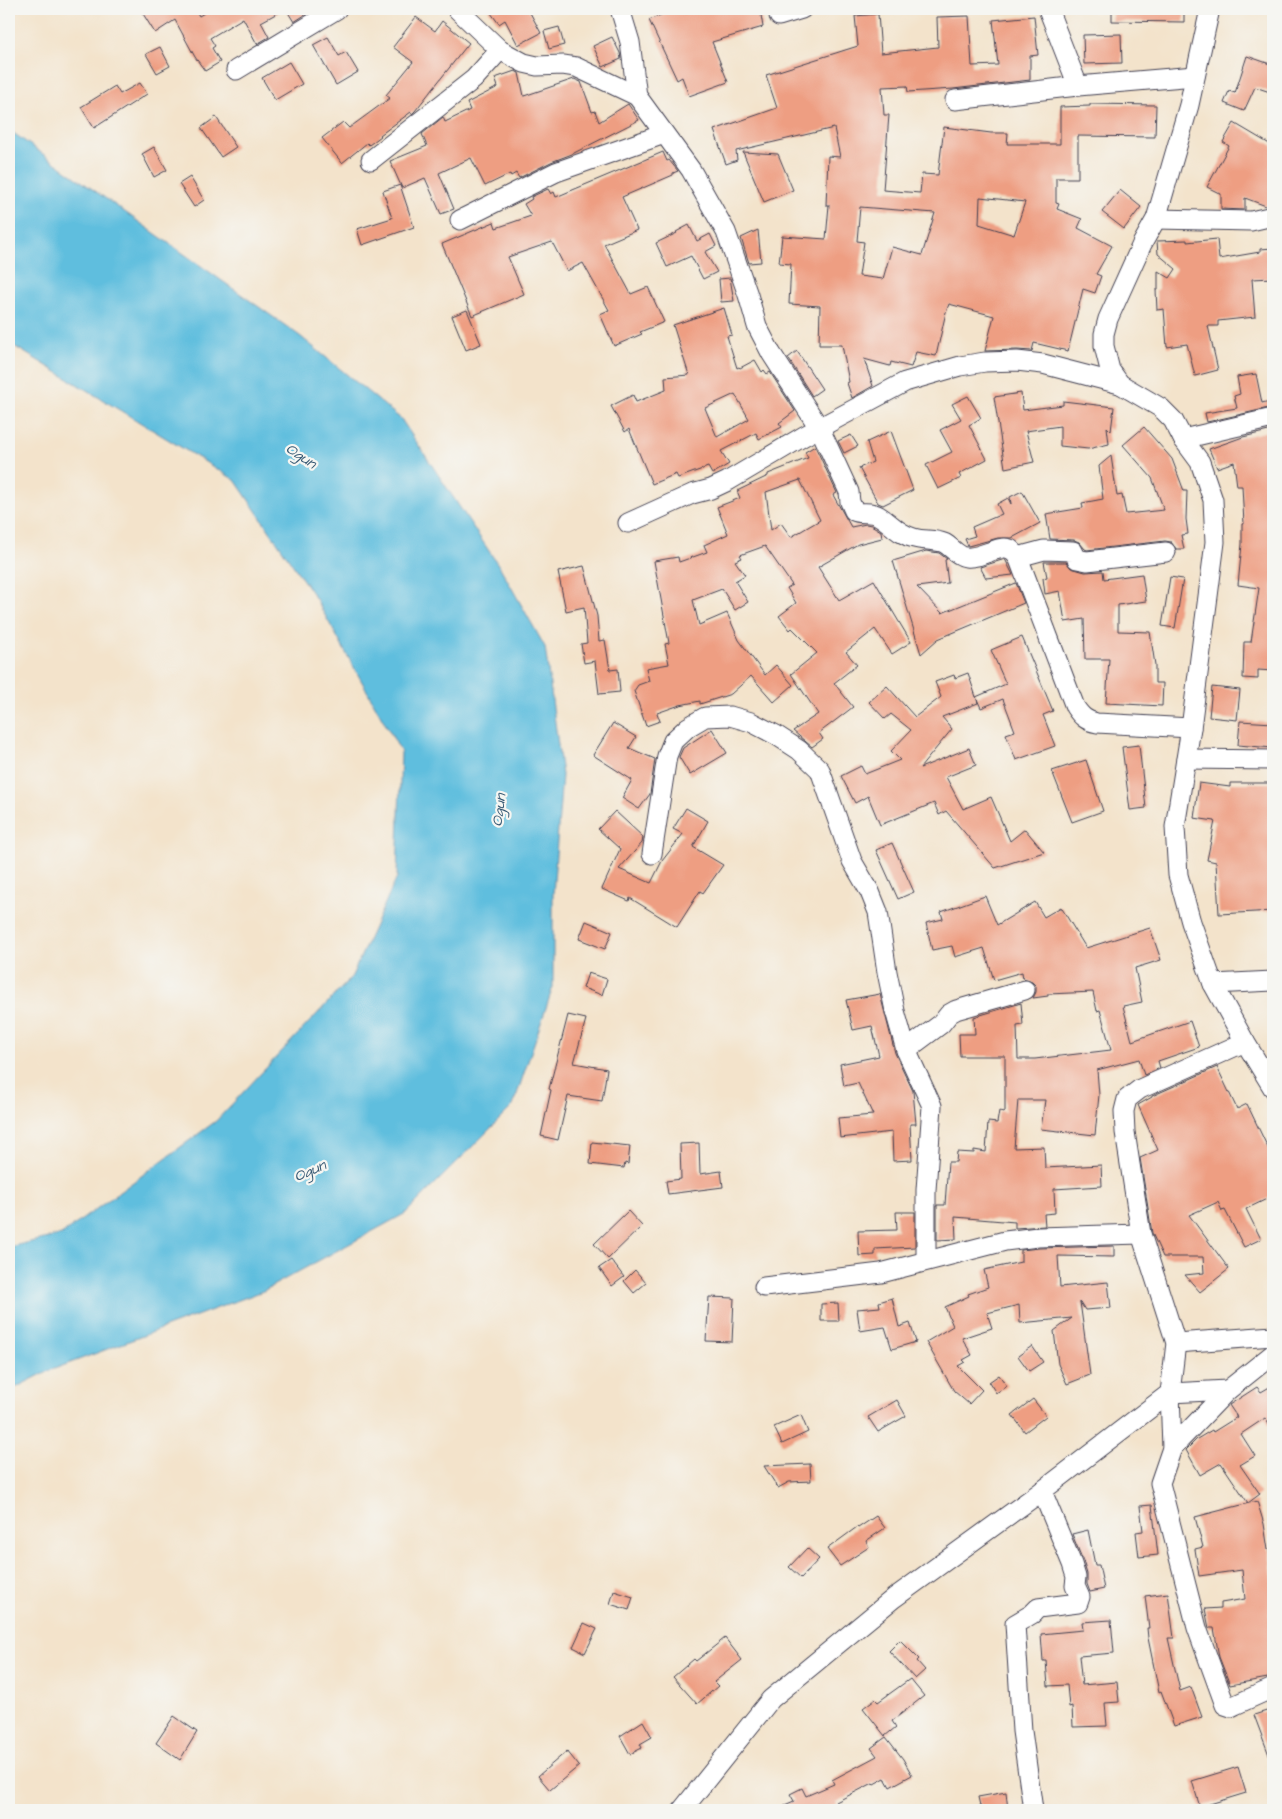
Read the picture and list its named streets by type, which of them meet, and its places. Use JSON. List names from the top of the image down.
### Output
{
  "water": ["Ogun"]
}
